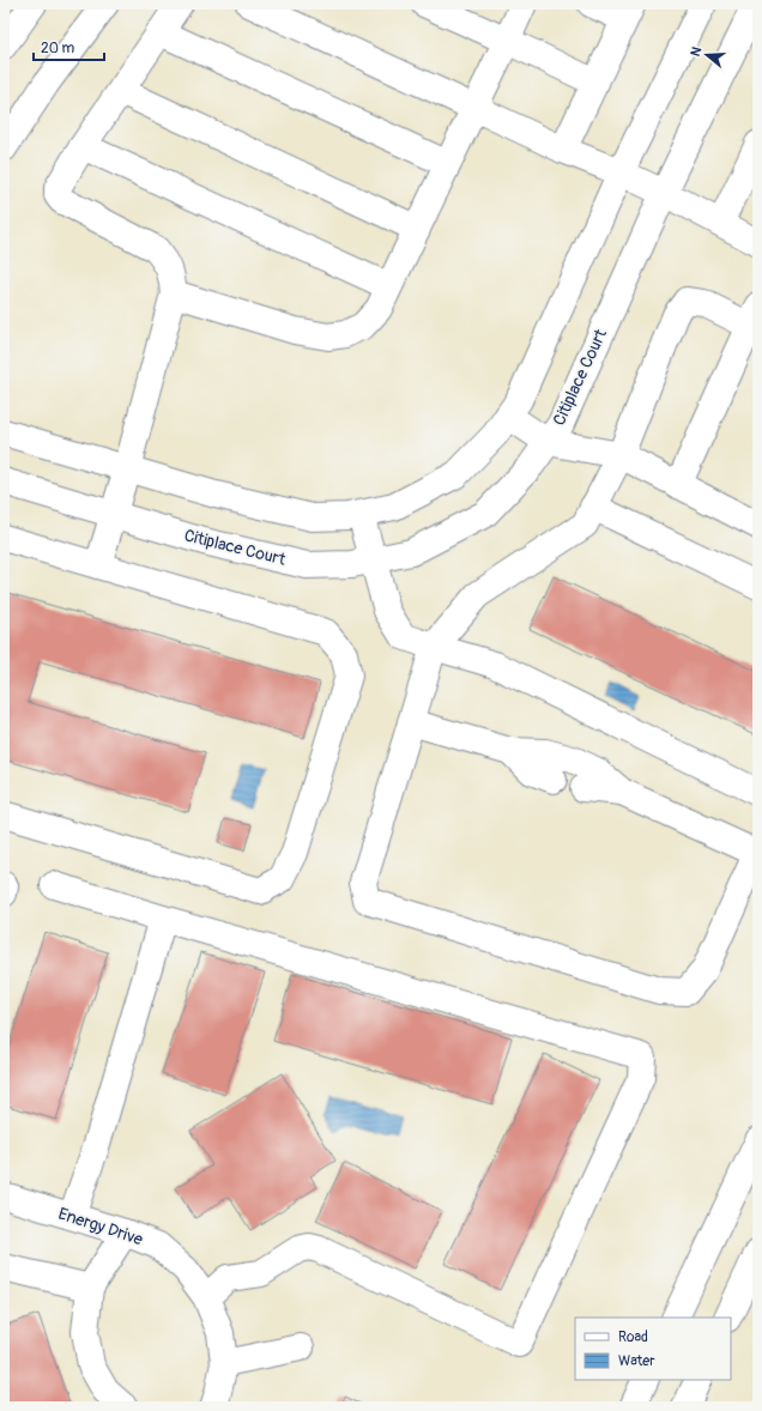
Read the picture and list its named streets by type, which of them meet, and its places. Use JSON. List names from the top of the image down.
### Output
{
  "streets": {
    "main road": ["Citiplace Court", "Energy Drive"]
  },
  "legend": ["Road", "Water"],
  "scale_bar": "20 m",
  "north": "left"
}
